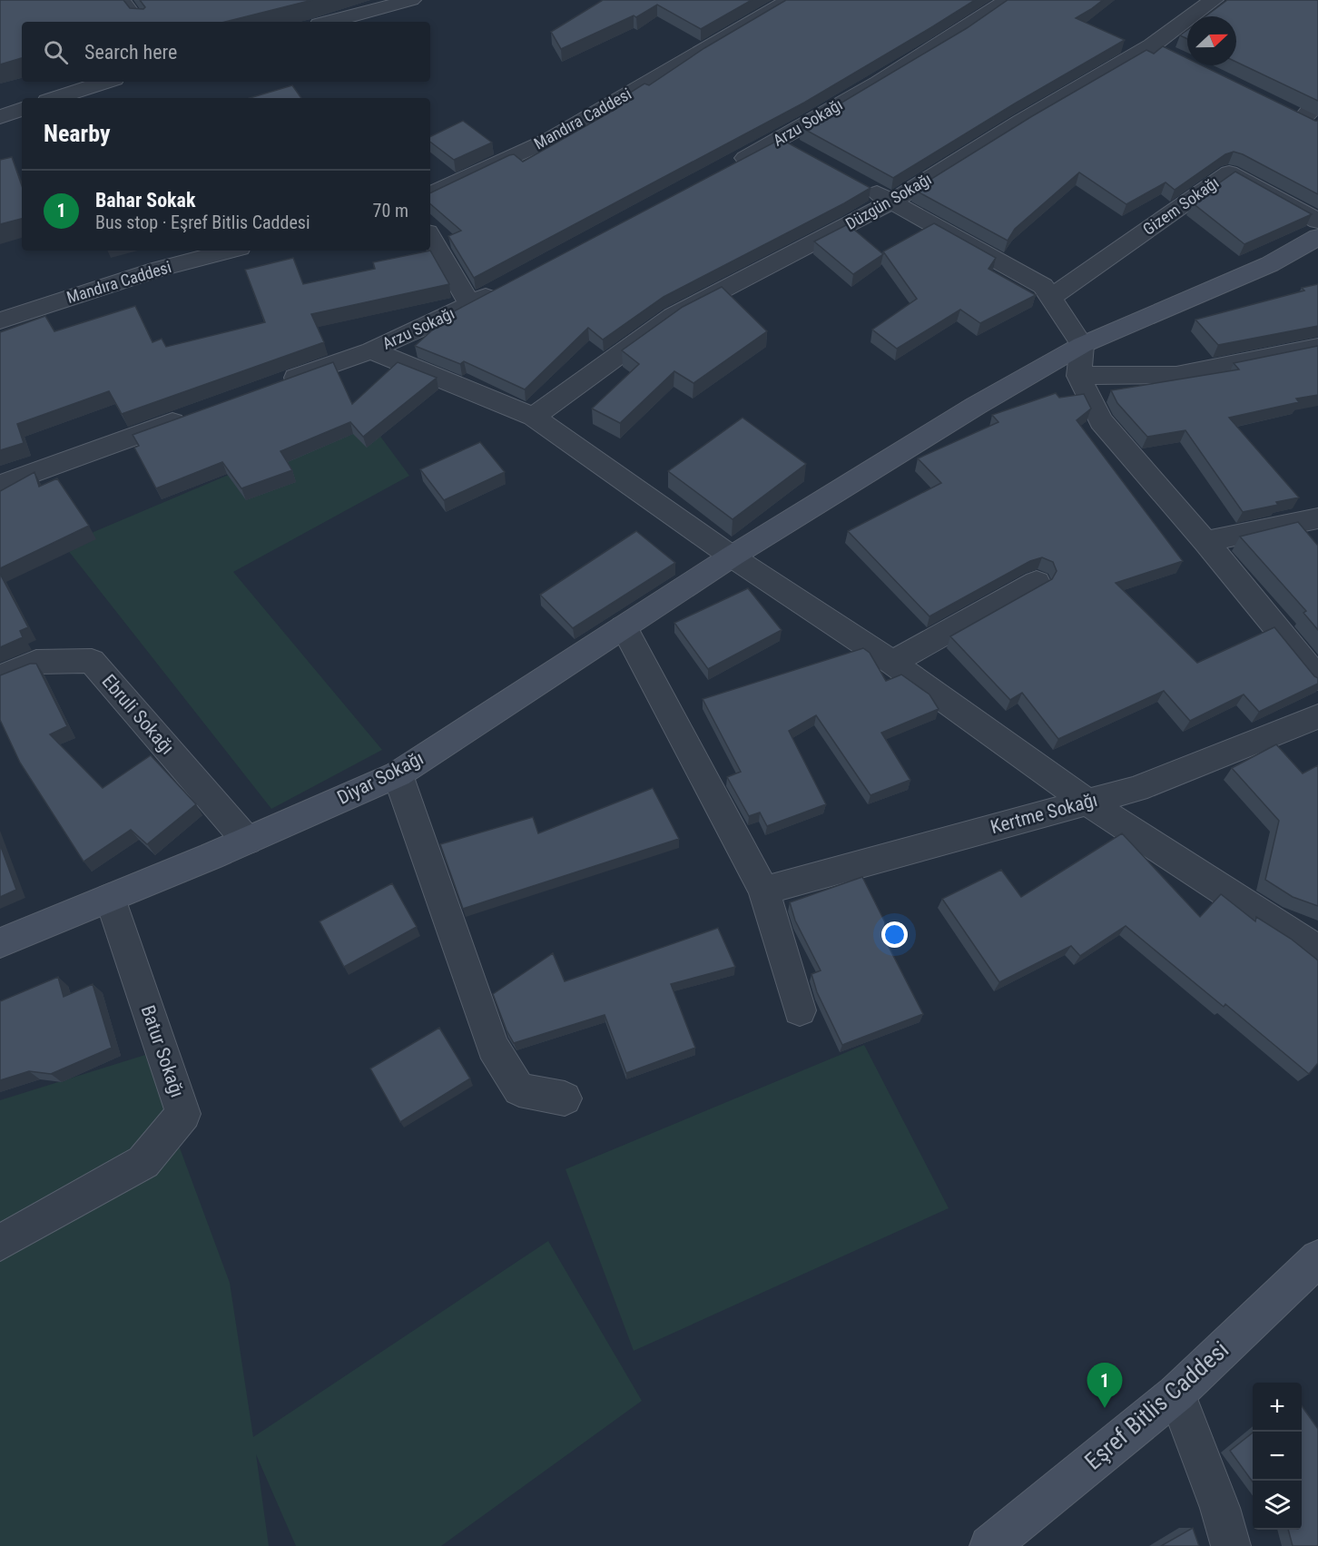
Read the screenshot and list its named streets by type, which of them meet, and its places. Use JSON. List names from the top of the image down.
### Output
{
  "streets": {
    "street": [
      "Mandıra Caddesi",
      "Arzu Sokağı",
      "Düzgün Sokağı",
      "Gizem Sokağı",
      "Ebruli Sokağı",
      "Diyar Sokağı",
      "Kertme Sokağı",
      "Batur Sokağı",
      "Eşref Bitlis Caddesi"
    ]
  },
  "crossings": [
    ["Ebruli Sokağı", "Diyar Sokağı"],
    ["Diyar Sokağı", "Batur Sokağı"]
  ],
  "north": "right",
  "page": {
    "search": "Search here",
    "heading": "Nearby",
    "list": [
      {
        "mark": "1",
        "name": "Bahar Sokak",
        "note": "Bus stop · Eşref Bitlis Caddesi",
        "value": "70 m"
      }
    ],
    "pins": "1",
    "map_buttons": ["+", "−"]
  }
}
